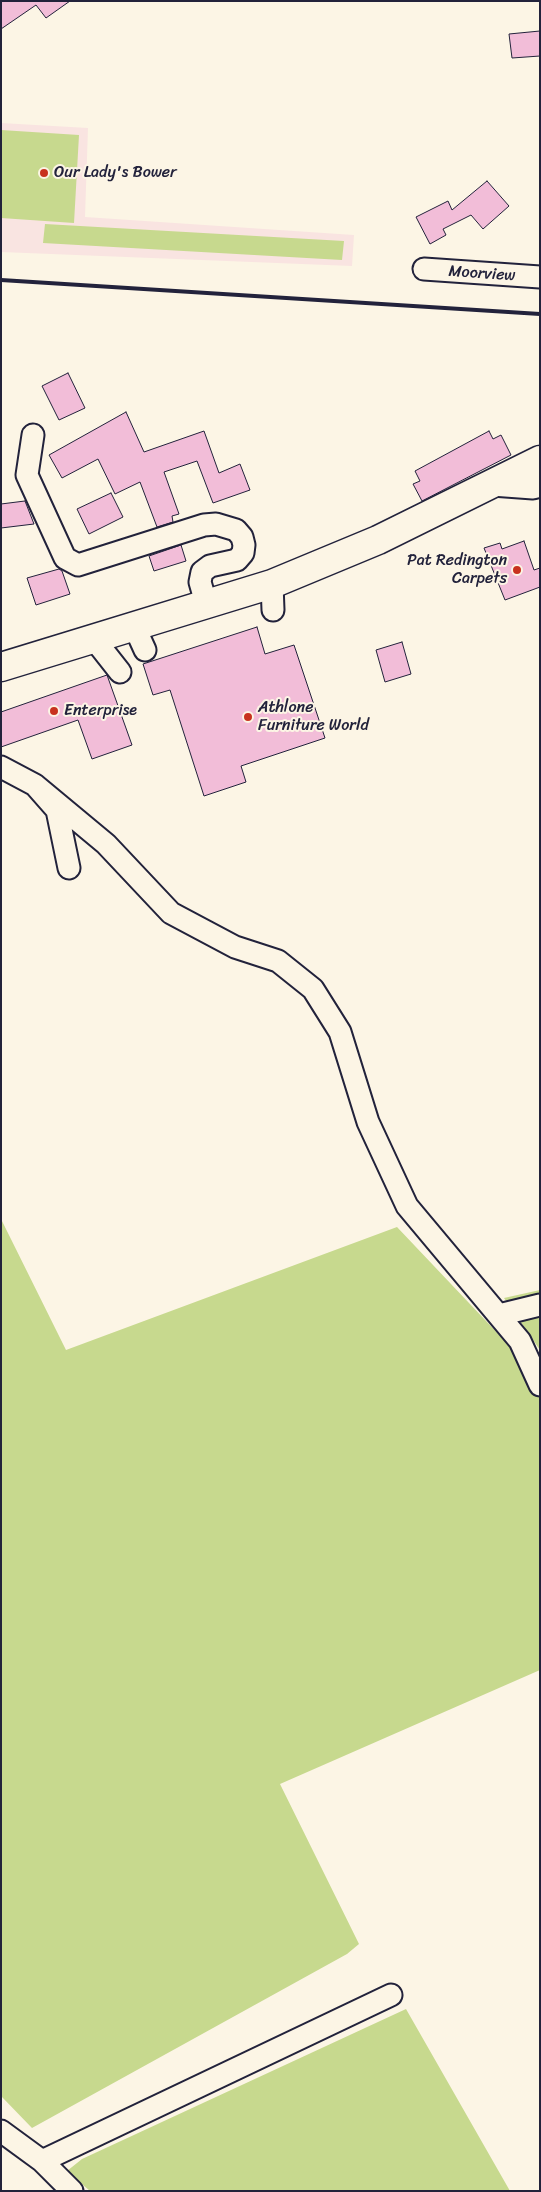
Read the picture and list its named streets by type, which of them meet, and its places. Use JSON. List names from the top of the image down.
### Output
{
  "streets": {
    "street": ["Moorview"]
  },
  "places": [
    "Our Lady's Bower",
    "Pat Redington Carpets",
    "Enterprise",
    "Athlone Furniture World"
  ]
}
